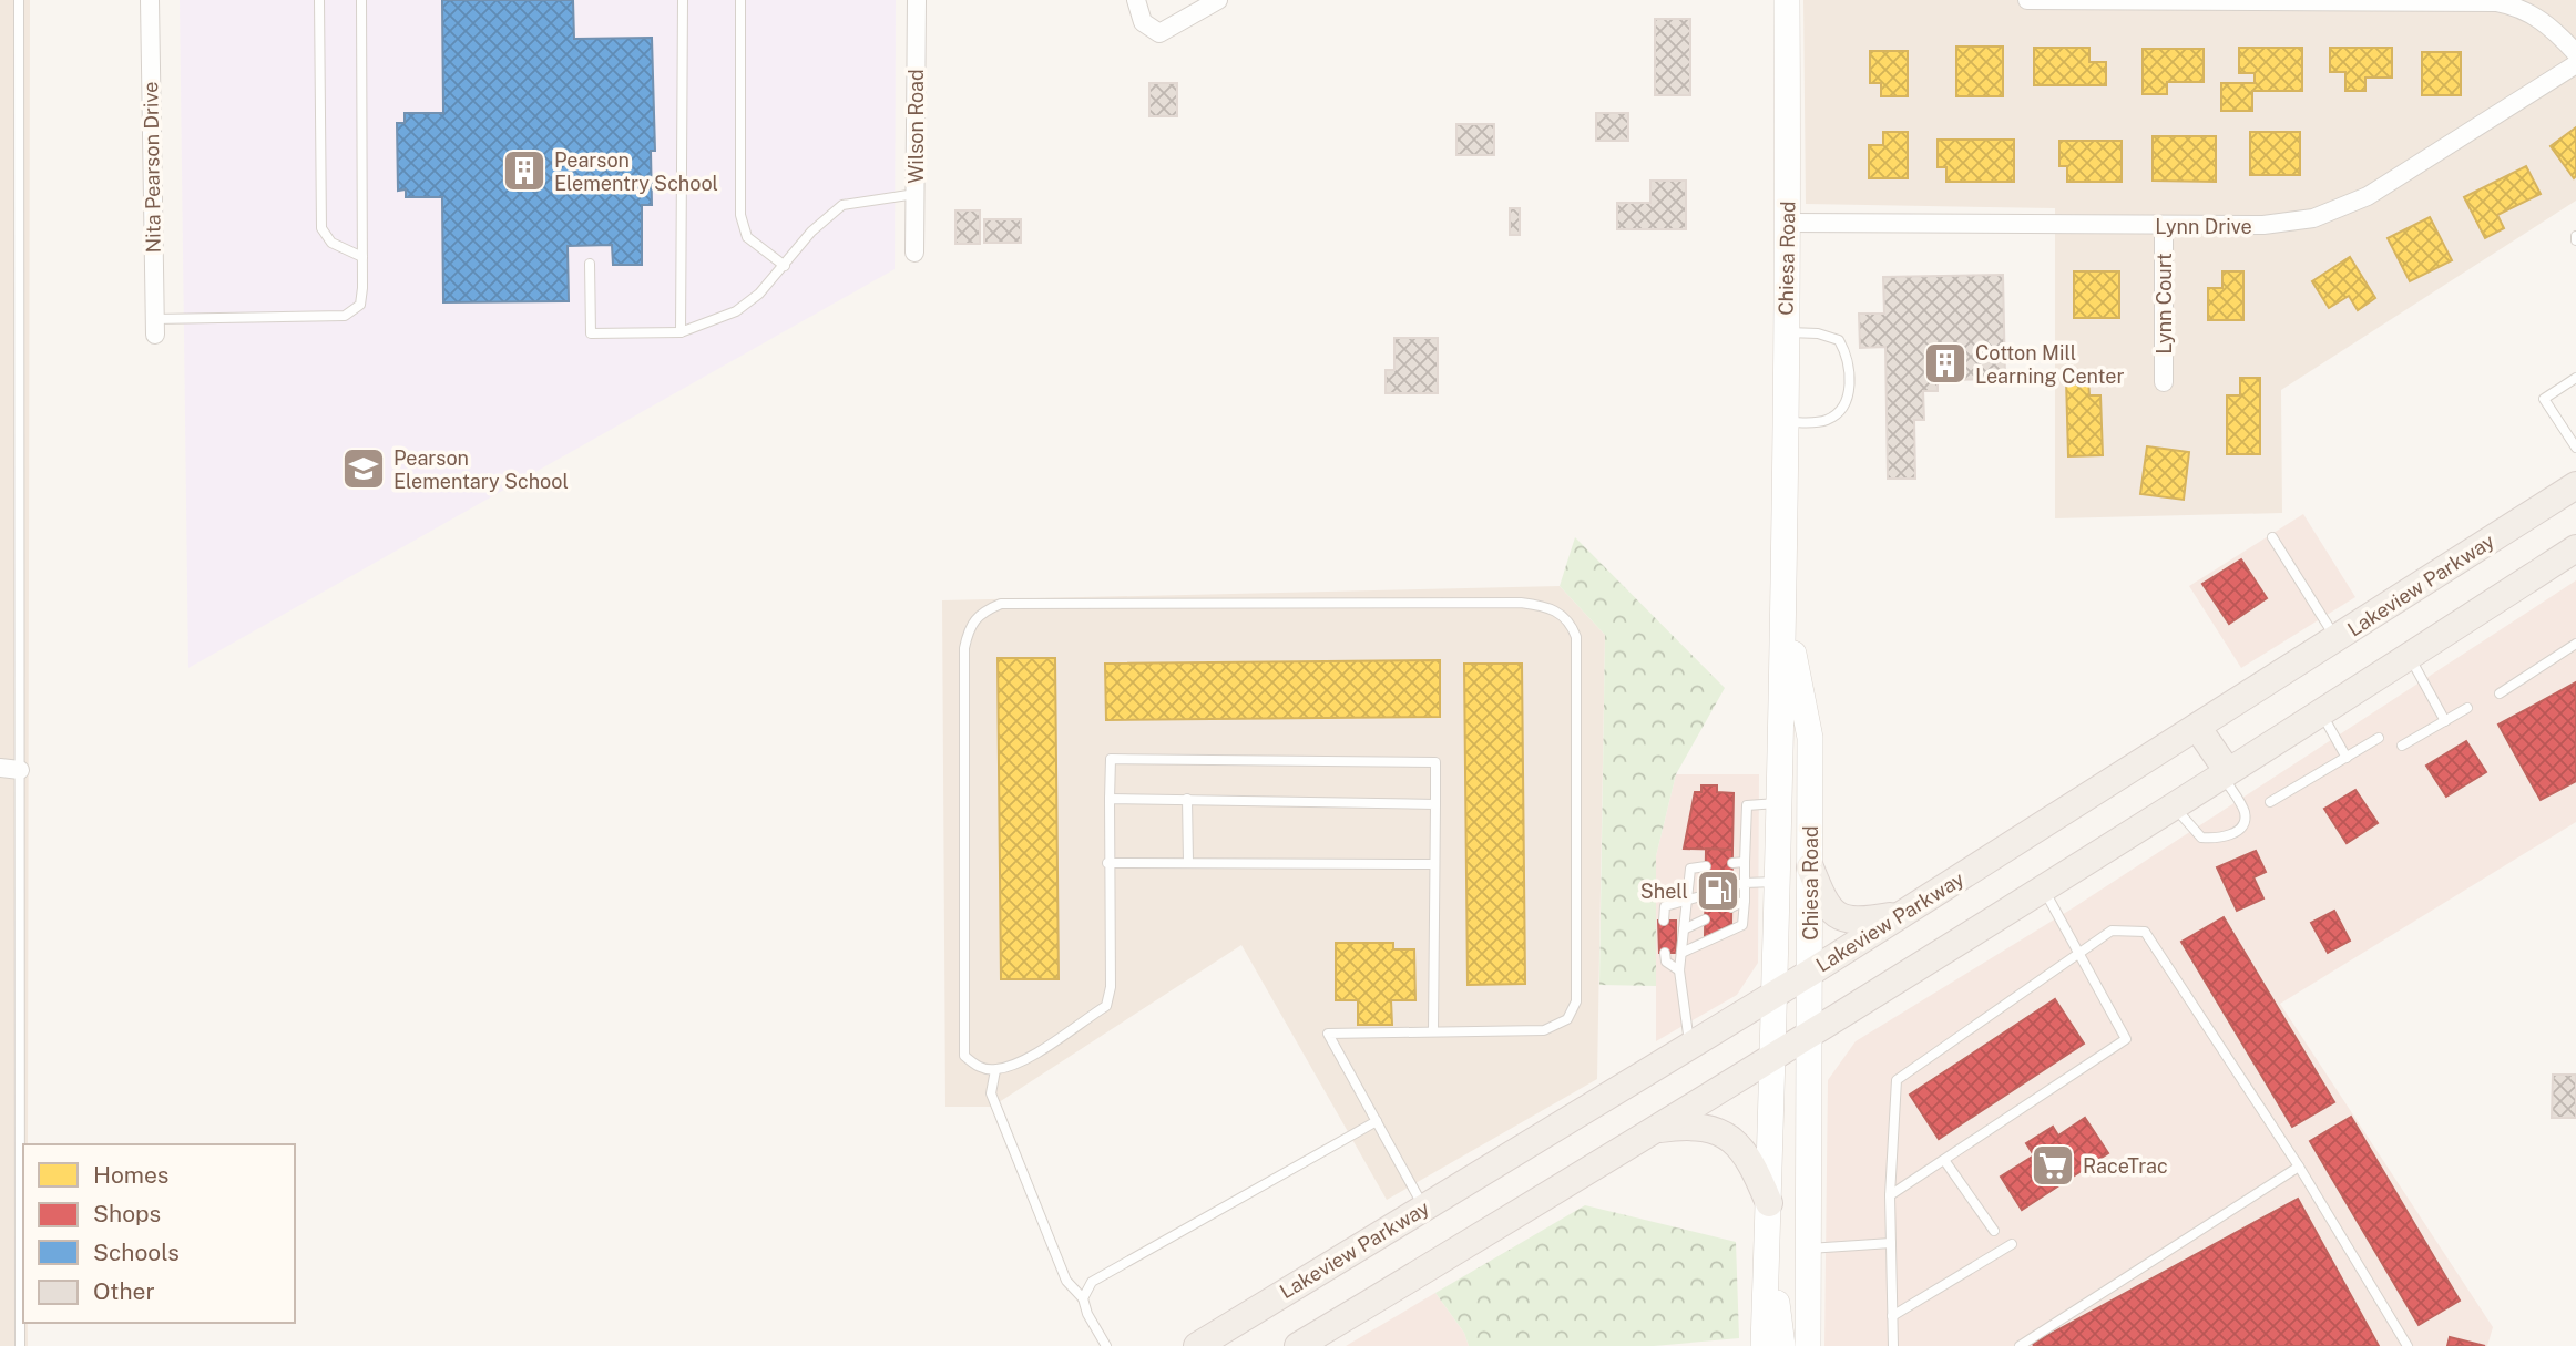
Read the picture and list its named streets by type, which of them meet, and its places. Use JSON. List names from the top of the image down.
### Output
{
  "streets": {
    "main road": ["Chiesa Road", "Lakeview Parkway"],
    "street": [
      "Wilson Road",
      "Nita Pearson Drive",
      "Lynn Drive",
      "Lynn Court"
    ]
  },
  "crossings": [
    ["Lynn Drive", "Chiesa Road"],
    ["Lynn Drive", "Lynn Court"],
    ["Chiesa Road", "Lakeview Parkway"]
  ],
  "places": {
    "building": ["Pearson Elementry School", "Cotton Mill Learning Center"],
    "school or university": ["Pearson Elementary School"],
    "fuel station": ["Shell"],
    "supermarket": ["RaceTrac"]
  },
  "legend": [
    "Homes",
    "Shops",
    "Schools",
    "Other"
  ]
}
